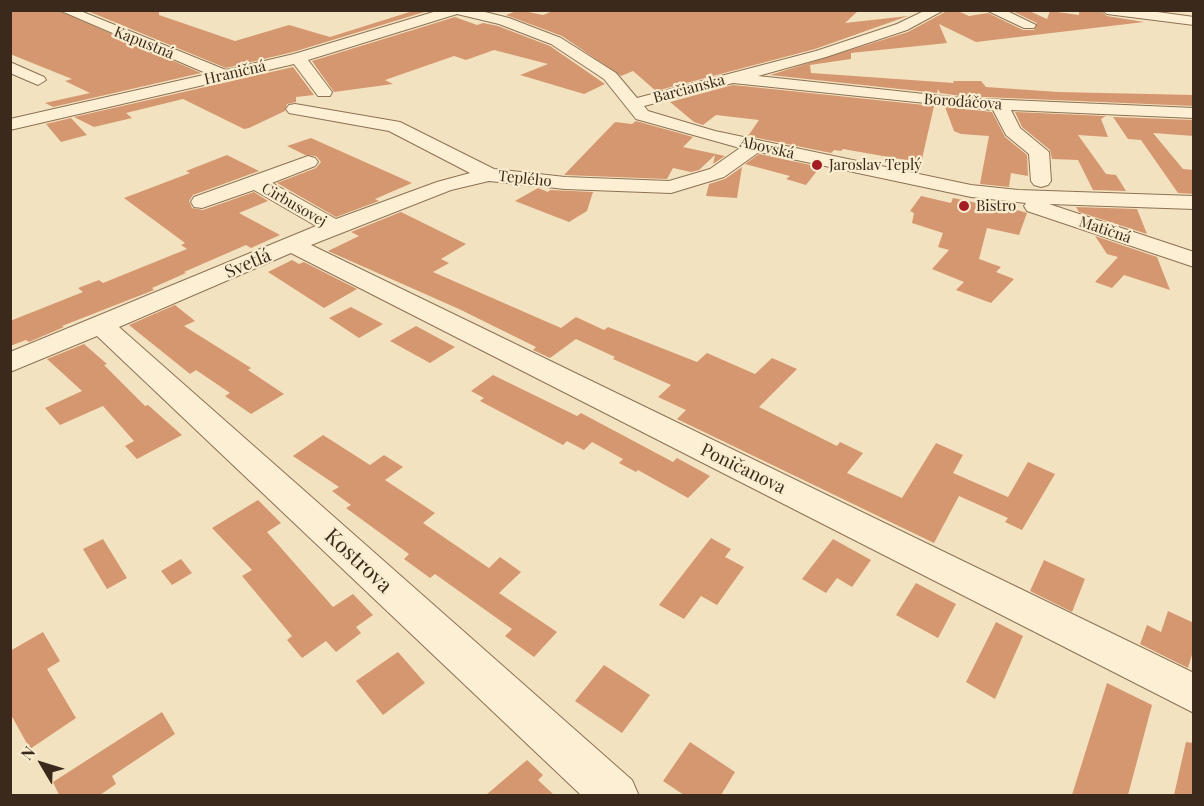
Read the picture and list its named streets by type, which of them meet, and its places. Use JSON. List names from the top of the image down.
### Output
{
  "streets": {
    "street": [
      "Kapustná",
      "Hraničná",
      "Barčianska",
      "Borodáčova",
      "Abovská",
      "Teplého",
      "Cirbusovej",
      "Matičná",
      "Svetlá",
      "Poničanova",
      "Kostrova"
    ]
  },
  "crossings": [
    ["Kapustná", "Hraničná"],
    ["Hraničná", "Barčianska"],
    ["Barčianska", "Borodáčova"],
    ["Barčianska", "Abovská"],
    ["Abovská", "Teplého"],
    ["Abovská", "Matičná"],
    ["Teplého", "Svetlá"],
    ["Cirbusovej", "Svetlá"],
    ["Svetlá", "Poničanova"],
    ["Svetlá", "Kostrova"]
  ],
  "places": ["Jaroslav Teplý", "Bistro"],
  "north": "top left"
}
